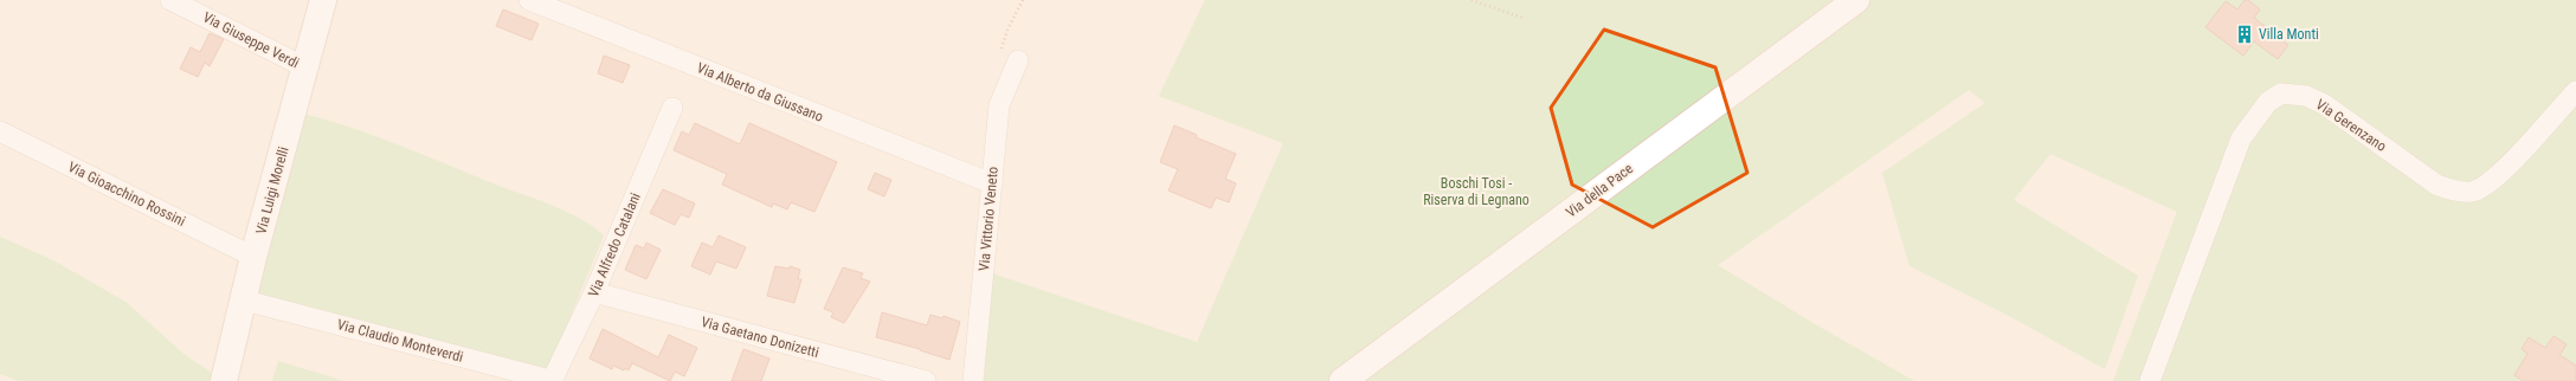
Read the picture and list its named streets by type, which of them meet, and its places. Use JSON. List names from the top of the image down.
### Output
{
  "streets": {
    "main road": ["Via Luigi Morelli", "Via della Pace"],
    "street": [
      "Via Giuseppe Verdi",
      "Via Alberto da Giussano",
      "Via Gerenzano",
      "Via Gioacchino Rossini",
      "Via Vittorio Veneto",
      "Via Alfredo Catalani",
      "Via Gaetano Donizetti",
      "Via Claudio Monteverdi"
    ]
  },
  "crossings": [
    ["Via Giuseppe Verdi", "Via Luigi Morelli"],
    ["Via Alberto da Giussano", "Via Vittorio Veneto"],
    ["Via Luigi Morelli", "Via Gioacchino Rossini"],
    ["Via Luigi Morelli", "Via Claudio Monteverdi"],
    ["Via Alfredo Catalani", "Via Gaetano Donizetti"],
    ["Via Alfredo Catalani", "Via Claudio Monteverdi"]
  ],
  "parks": ["Boschi Tosi - Riserva di Legnano"],
  "places": {
    "building": ["Villa Monti"]
  }
}
